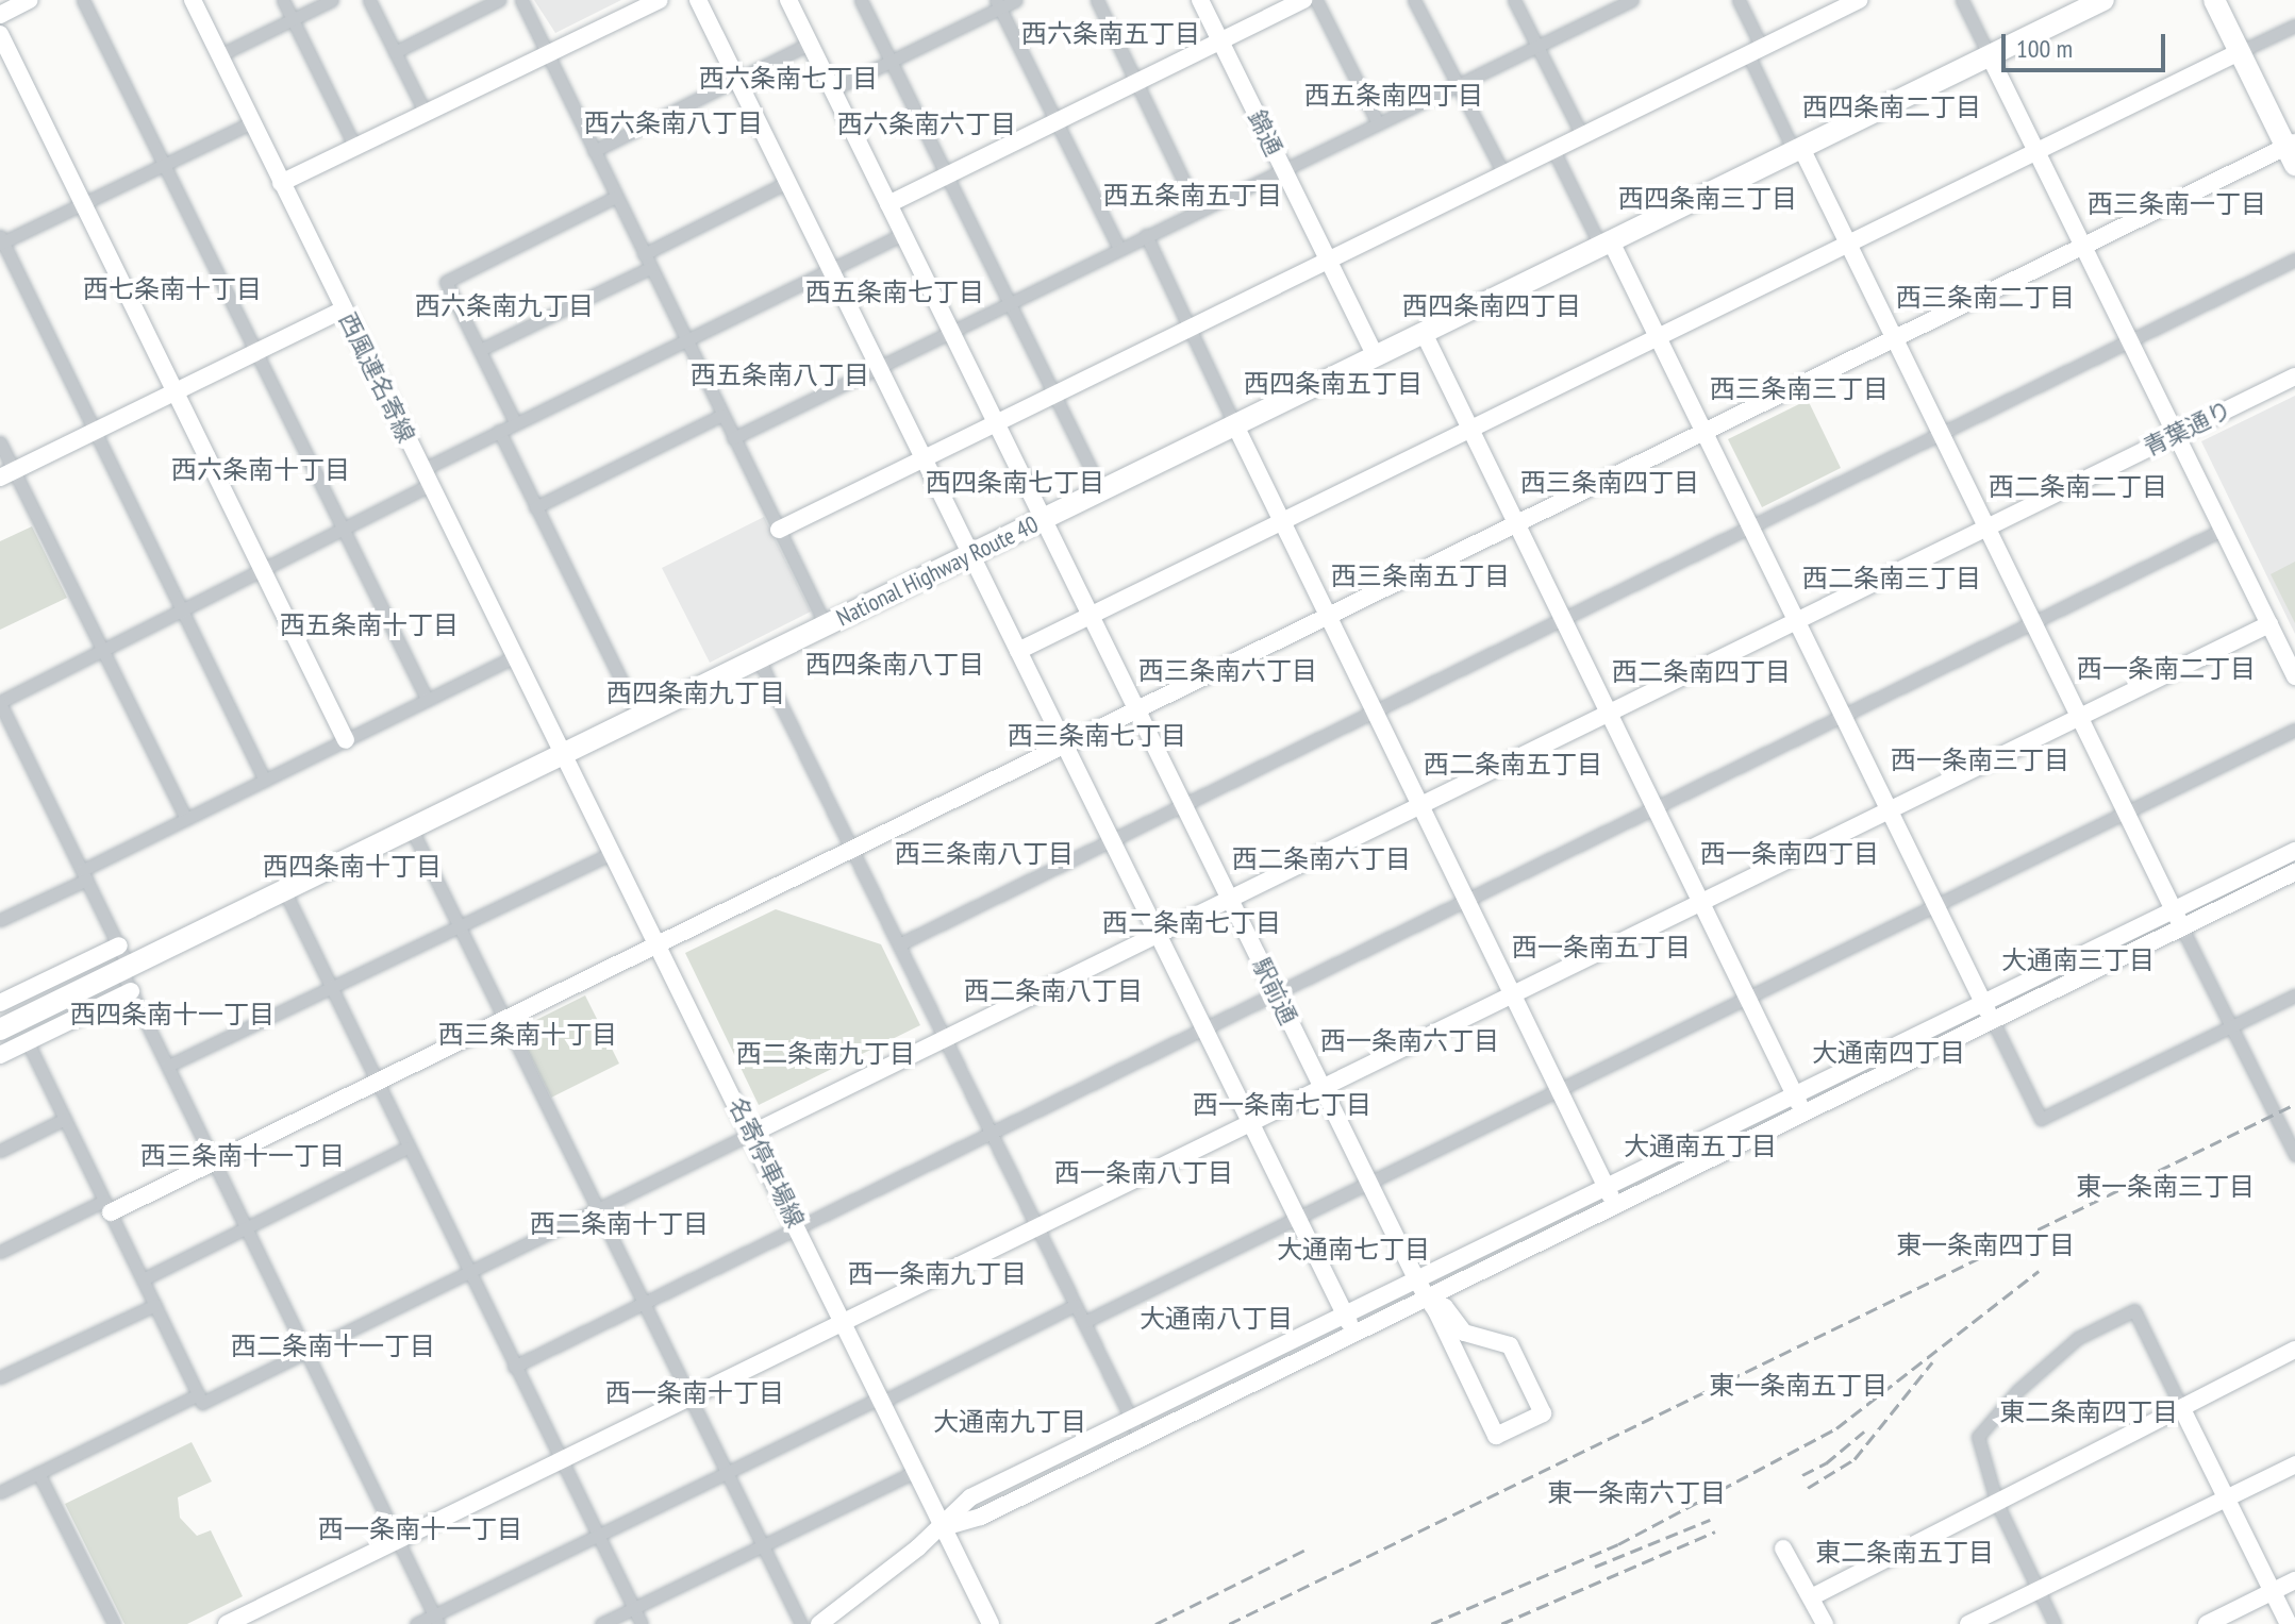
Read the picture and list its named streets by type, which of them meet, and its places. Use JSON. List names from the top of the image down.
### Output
{
  "streets": {
    "highway": ["National Highway Route 40"],
    "street": [
      "錦通",
      "西風連名寄線",
      "青葉通り",
      "駅前通",
      "名寄停車場線"
    ]
  },
  "crossings": [
    ["錦通", "National Highway Route 40"],
    ["西風連名寄線", "National Highway Route 40"],
    ["西風連名寄線", "名寄停車場線"],
    ["青葉通り", "駅前通"],
    ["青葉通り", "名寄停車場線"],
    ["National Highway Route 40", "駅前通"],
    ["National Highway Route 40", "名寄停車場線"]
  ],
  "districts": [
    "西六条南五丁目",
    "西六条南七丁目",
    "西五条南四丁目",
    "西四条南二丁目",
    "西六条南八丁目",
    "西六条南六丁目",
    "西五条南五丁目",
    "西四条南三丁目",
    "西三条南一丁目",
    "西七条南十丁目",
    "西五条南七丁目",
    "西三条南二丁目",
    "西六条南九丁目",
    "西四条南四丁目",
    "西五条南八丁目",
    "西四条南五丁目",
    "西三条南三丁目",
    "西六条南十丁目",
    "西四条南七丁目",
    "西三条南四丁目",
    "西二条南二丁目",
    "西三条南五丁目",
    "西二条南三丁目",
    "西五条南十丁目",
    "西四条南八丁目",
    "西一条南二丁目",
    "西三条南六丁目",
    "西二条南四丁目",
    "西四条南九丁目",
    "西三条南七丁目",
    "西一条南三丁目",
    "西二条南五丁目",
    "西三条南八丁目",
    "西一条南四丁目",
    "西二条南六丁目",
    "西四条南十丁目",
    "西二条南七丁目",
    "西一条南五丁目",
    "大通南三丁目",
    "西二条南八丁目",
    "西四条南十一丁目",
    "西三条南十丁目",
    "西一条南六丁目",
    "大通南四丁目",
    "西二条南九丁目",
    "西一条南七丁目",
    "大通南五丁目",
    "西三条南十一丁目",
    "西一条南八丁目",
    "東一条南三丁目",
    "西二条南十丁目",
    "東一条南四丁目",
    "大通南七丁目",
    "西一条南九丁目",
    "大通南八丁目",
    "西二条南十一丁目",
    "東一条南五丁目",
    "西一条南十丁目",
    "東二条南四丁目",
    "大通南九丁目",
    "東一条南六丁目",
    "西一条南十一丁目",
    "東二条南五丁目"
  ],
  "scale_bar": "100 m"
}
